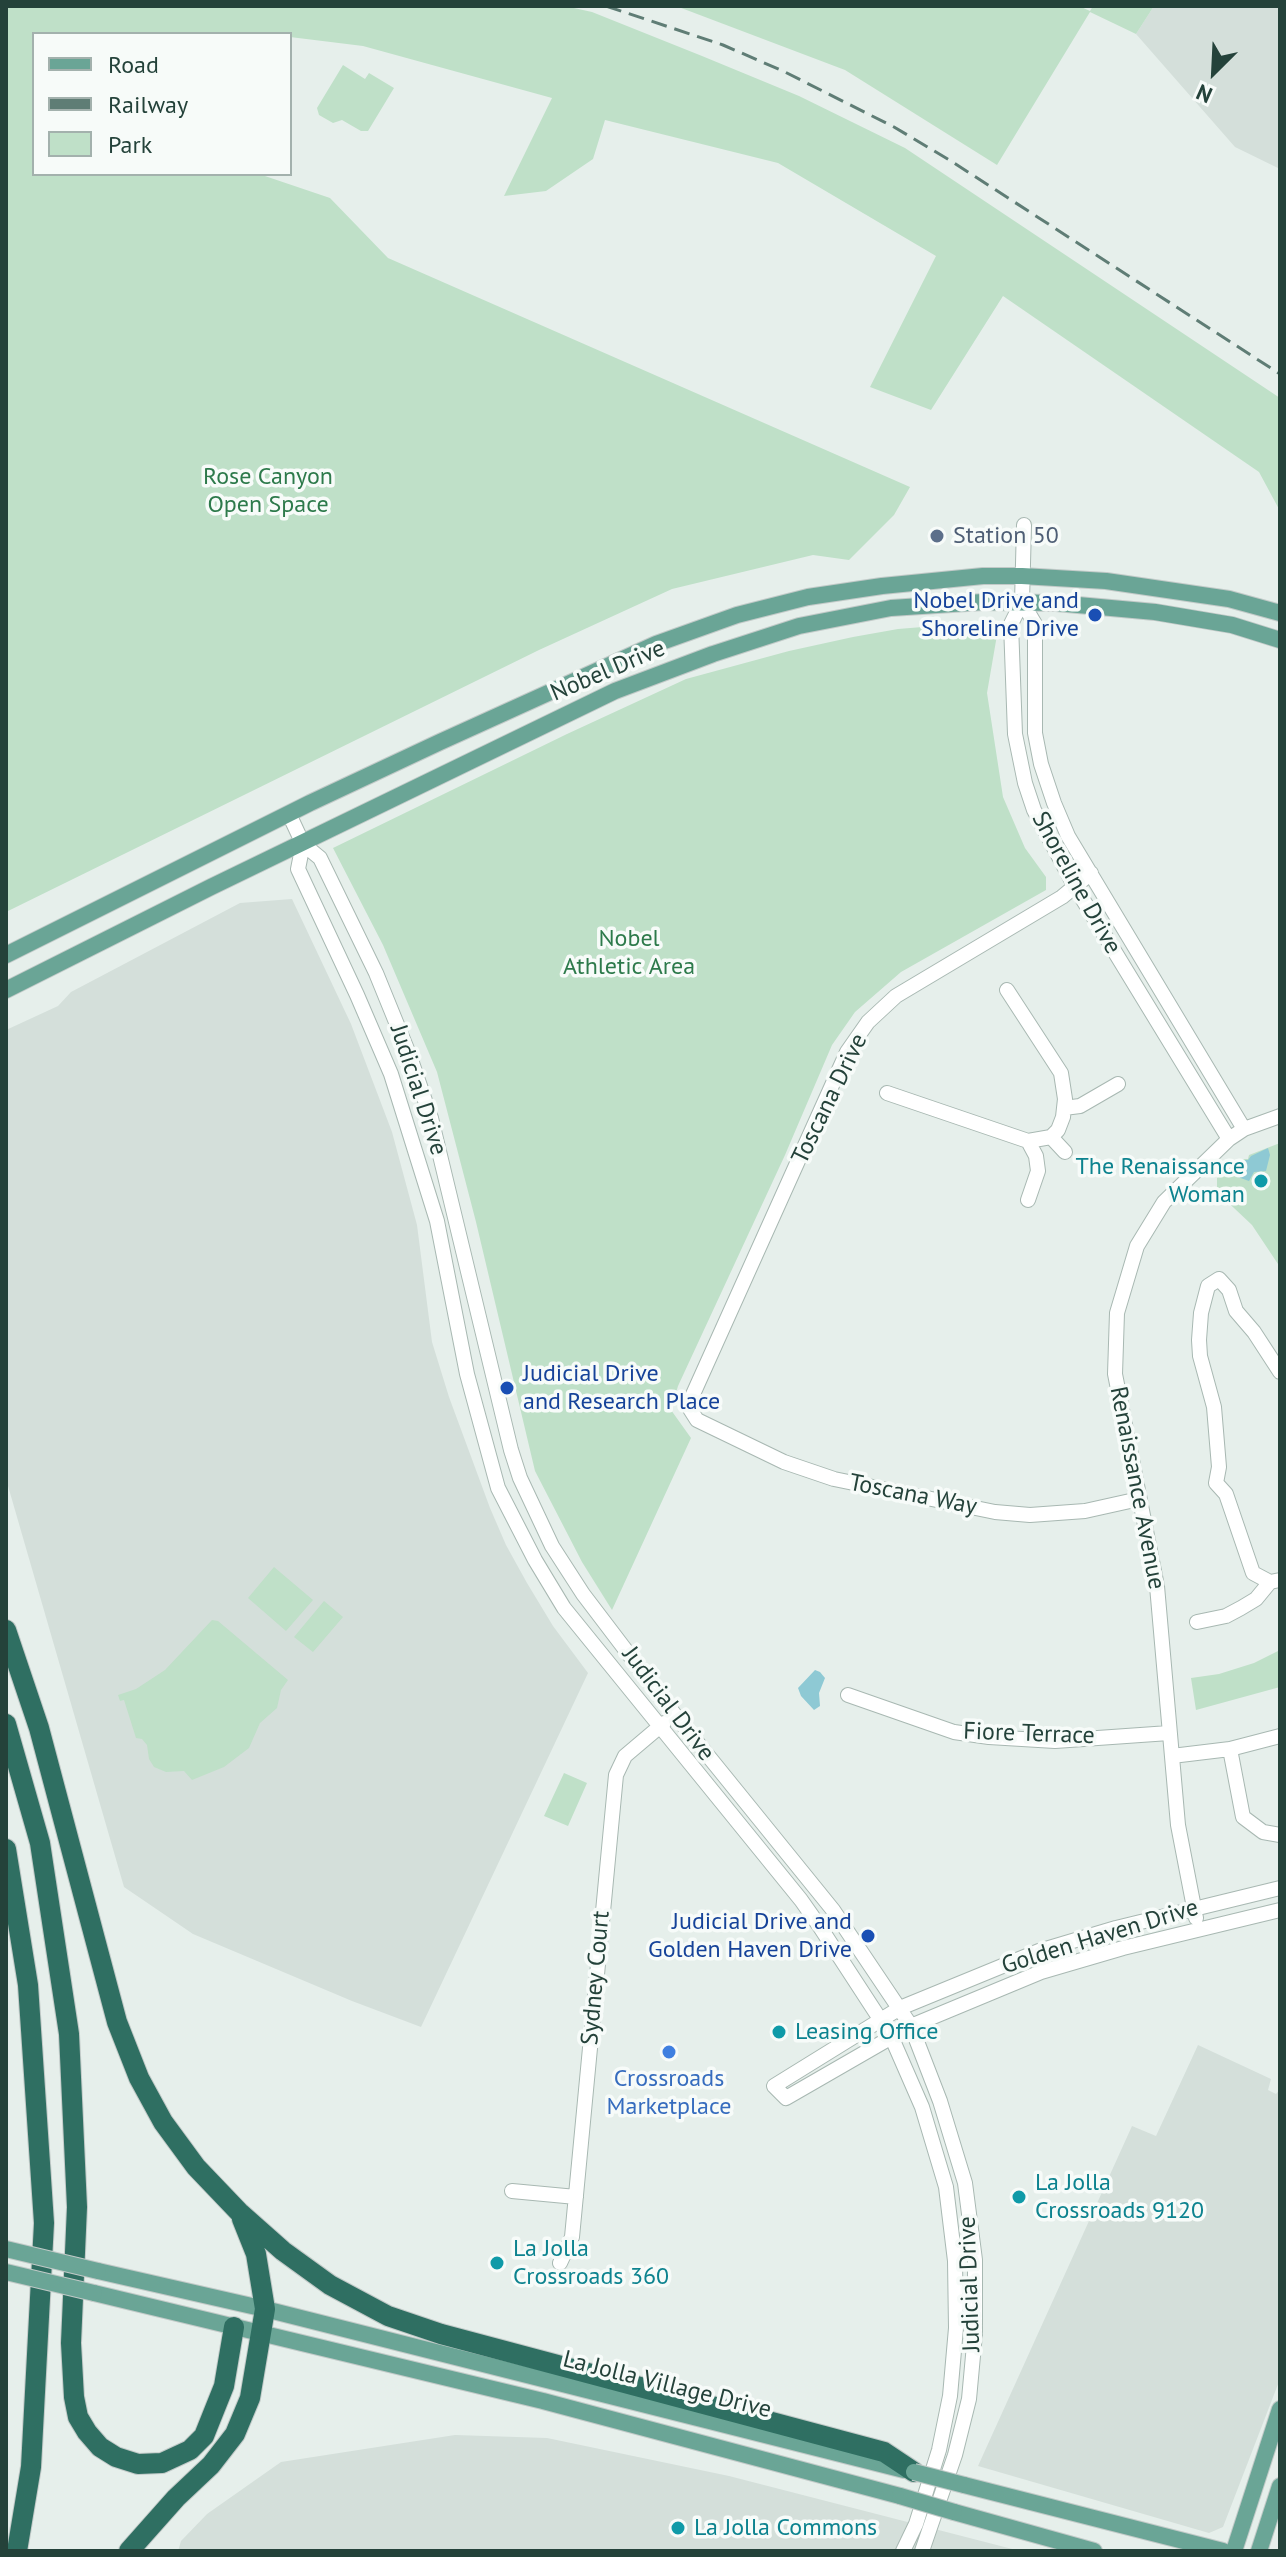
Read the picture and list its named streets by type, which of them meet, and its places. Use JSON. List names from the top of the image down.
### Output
{
  "streets": {
    "main road": ["Nobel Drive", "La Jolla Village Drive"],
    "street": [
      "Shoreline Drive",
      "Judicial Drive",
      "Toscana Drive",
      "Renaissance Avenue",
      "Toscana Way",
      "Fiore Terrace",
      "Golden Haven Drive",
      "Sydney Court"
    ]
  },
  "crossings": [
    ["Nobel Drive", "Shoreline Drive"],
    ["Nobel Drive", "Judicial Drive"],
    ["Shoreline Drive", "Toscana Drive"],
    ["Shoreline Drive", "Renaissance Avenue"],
    ["Judicial Drive", "Golden Haven Drive"],
    ["Judicial Drive", "Sydney Court"],
    ["Toscana Drive", "Toscana Way"],
    ["Renaissance Avenue", "Toscana Way"],
    ["Renaissance Avenue", "Fiore Terrace"],
    ["Renaissance Avenue", "Golden Haven Drive"]
  ],
  "parks": ["Rose Canyon Open Space", "Nobel Athletic Area"],
  "places": [
    "Station 50",
    "Nobel Drive and Shoreline Drive",
    "The Renaissance Woman",
    "Judicial Drive and Research Place",
    "Judicial Drive and Golden Haven Drive",
    "Leasing Office",
    "Crossroads Marketplace",
    "La Jolla Crossroads 9120",
    "La Jolla Crossroads 360",
    "La Jolla Commons"
  ],
  "legend": ["Road", "Railway", "Park"],
  "north": "bottom left"
}
